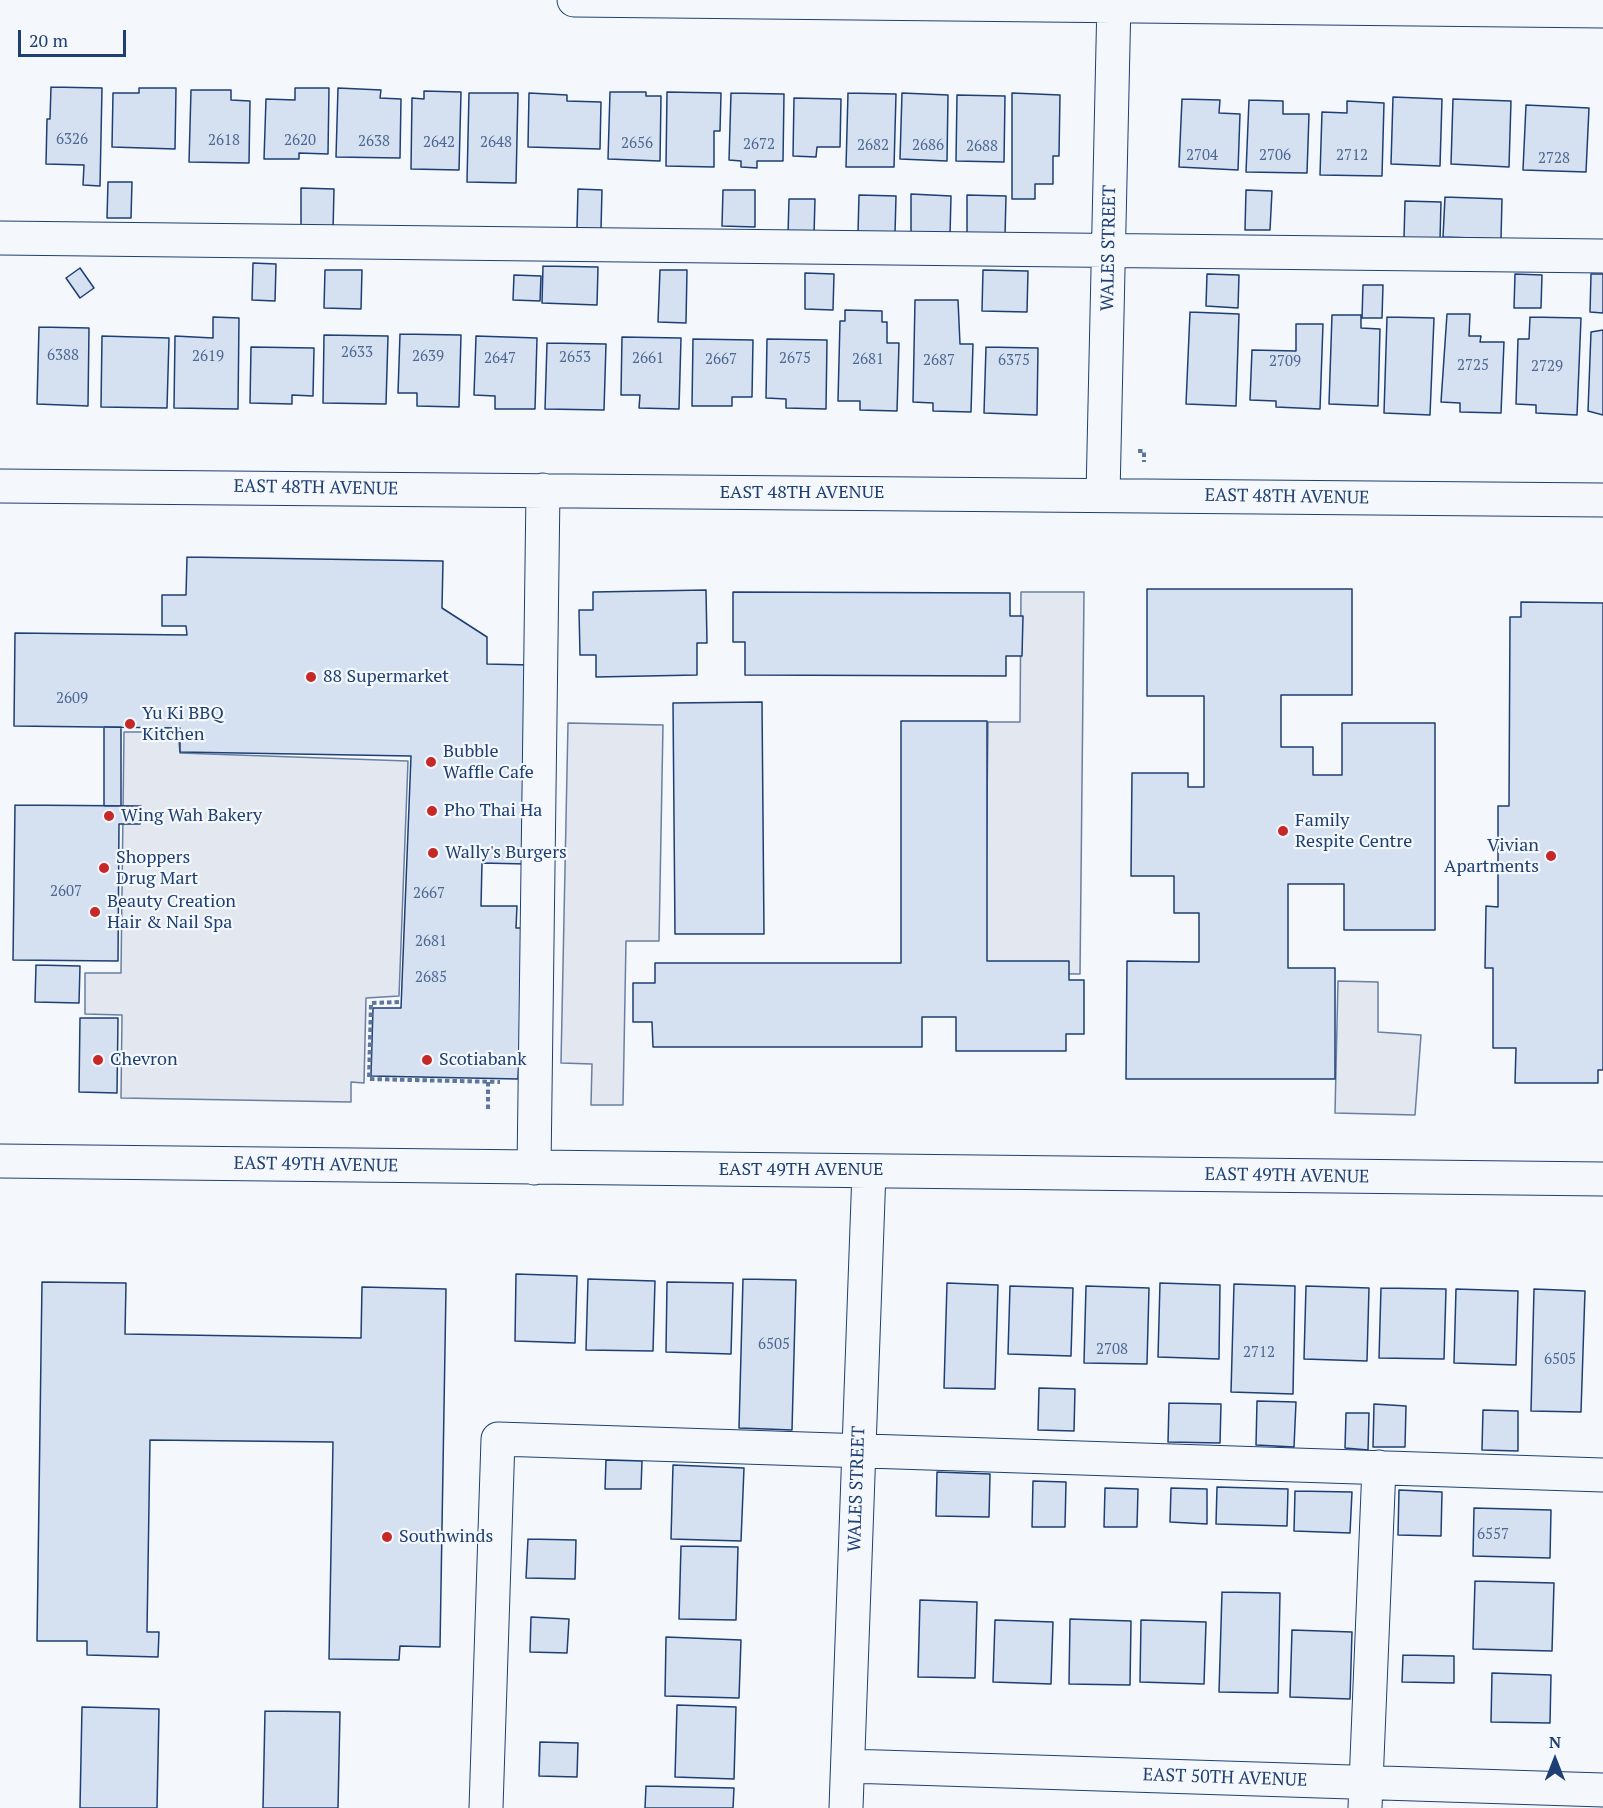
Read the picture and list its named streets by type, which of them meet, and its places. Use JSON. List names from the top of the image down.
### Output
{
  "streets": {
    "street": [
      "WALES STREET",
      "EAST 48TH AVENUE",
      "EAST 49TH AVENUE",
      "EAST 50TH AVENUE"
    ]
  },
  "crossings": [
    ["WALES STREET", "EAST 48TH AVENUE"],
    ["WALES STREET", "EAST 49TH AVENUE"],
    ["WALES STREET", "EAST 50TH AVENUE"]
  ],
  "places": [
    "88 Supermarket",
    "Yu Ki BBQ Kitchen",
    "Bubble Waffle Cafe",
    "Pho Thai Ha",
    "Wing Wah Bakery",
    "Family Respite Centre",
    "Wally's Burgers",
    "Vivian Apartments",
    "Shoppers Drug Mart",
    "Beauty Creation Hair & Nail Spa",
    "Chevron",
    "Scotiabank",
    "Southwinds"
  ],
  "house_numbers": [
    "6326",
    "2618",
    "2620",
    "2638",
    "2642",
    "2648",
    "2656",
    "2672",
    "2682",
    "2686",
    "2688",
    "2704",
    "2706",
    "2712",
    "2728",
    "2633",
    "6388",
    "2619",
    "2639",
    "2653",
    "2647",
    "2661",
    "2675",
    "2667",
    "2681",
    "2687",
    "6375",
    "2709",
    "2725",
    "2729",
    "2609",
    "2607",
    "2667",
    "2681",
    "2685",
    "6505",
    "2708",
    "2712",
    "6505",
    "6557"
  ],
  "scale_bar": "20 m",
  "north": "top"
}
